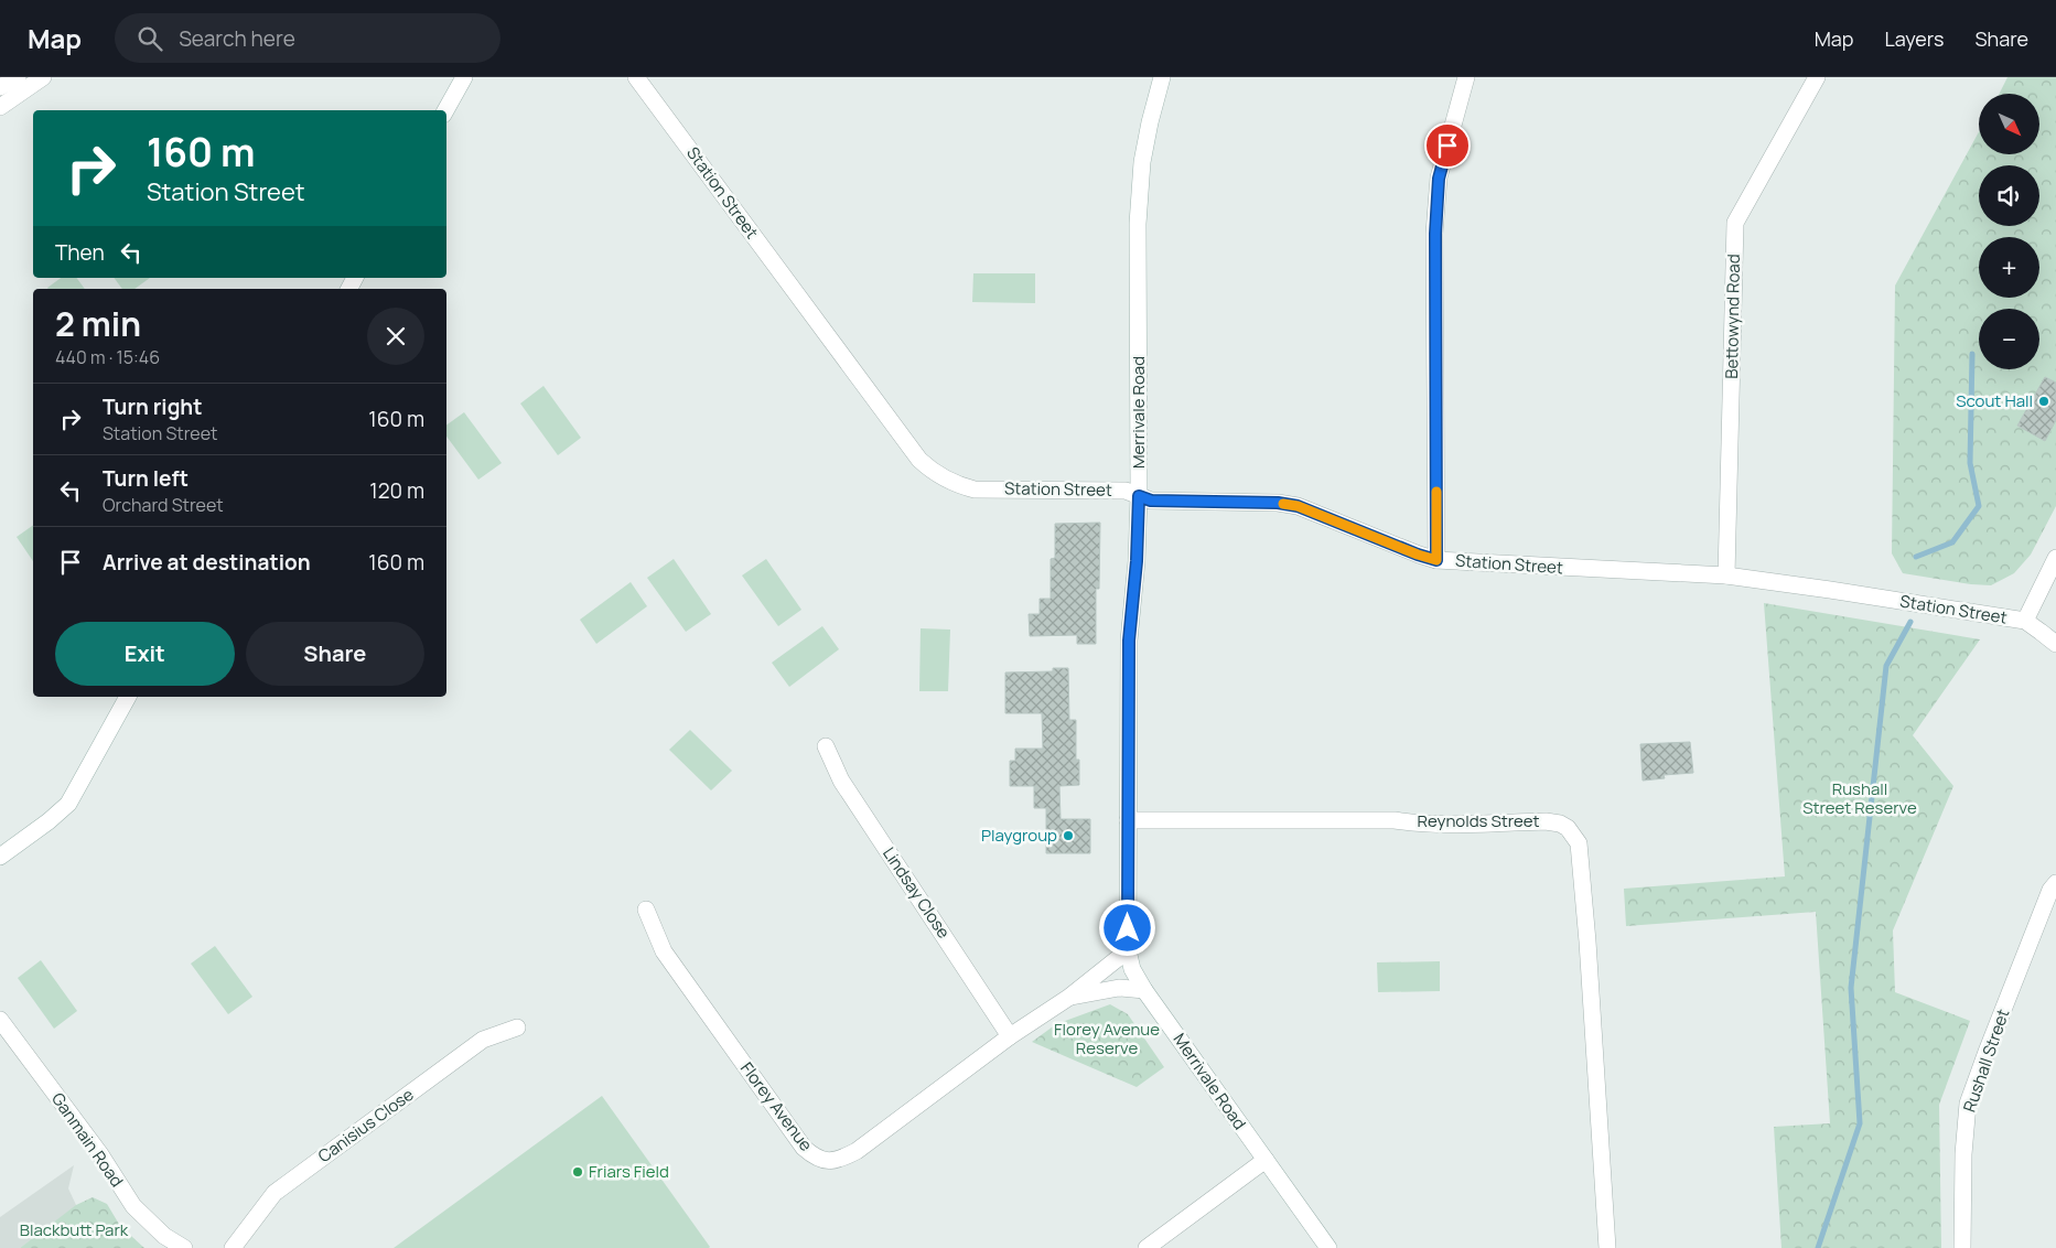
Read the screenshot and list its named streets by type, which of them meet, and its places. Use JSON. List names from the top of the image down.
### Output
{
  "streets": {
    "street": [
      "Station Street",
      "Bettowynd Road",
      "Merrivale Road",
      "Reynolds Street",
      "Lindsay Close",
      "Rushall Street",
      "Florey Avenue",
      "Canisius Close",
      "Ganmain Road"
    ]
  },
  "crossings": [
    ["Station Street", "Bettowynd Road"],
    ["Station Street", "Merrivale Road"],
    ["Merrivale Road", "Reynolds Street"],
    ["Merrivale Road", "Florey Avenue"],
    ["Lindsay Close", "Florey Avenue"]
  ],
  "parks": ["Rushall Street Reserve", "Florey Avenue Reserve", "Blackbutt Park"],
  "places": ["Scout Hall", "Playgroup", "Friars Field"],
  "north": "bottom right",
  "page": {
    "header": "Map",
    "search": "Search here",
    "nav": ["Map", "Layers", "Share"],
    "map_buttons": ["+", "−"],
    "turn": ["160 m", "Station Street"],
    "then": "Then",
    "heading": ["2 min", "440 m · 15:46"],
    "list": [
      {
        "name": "Turn right",
        "note": "Station Street",
        "value": "160 m"
      },
      {
        "name": "Turn left",
        "note": "Orchard Street",
        "value": "120 m"
      },
      {
        "name": "Arrive at destination",
        "value": "160 m"
      }
    ],
    "buttons": ["Exit", "Share"]
  }
}
